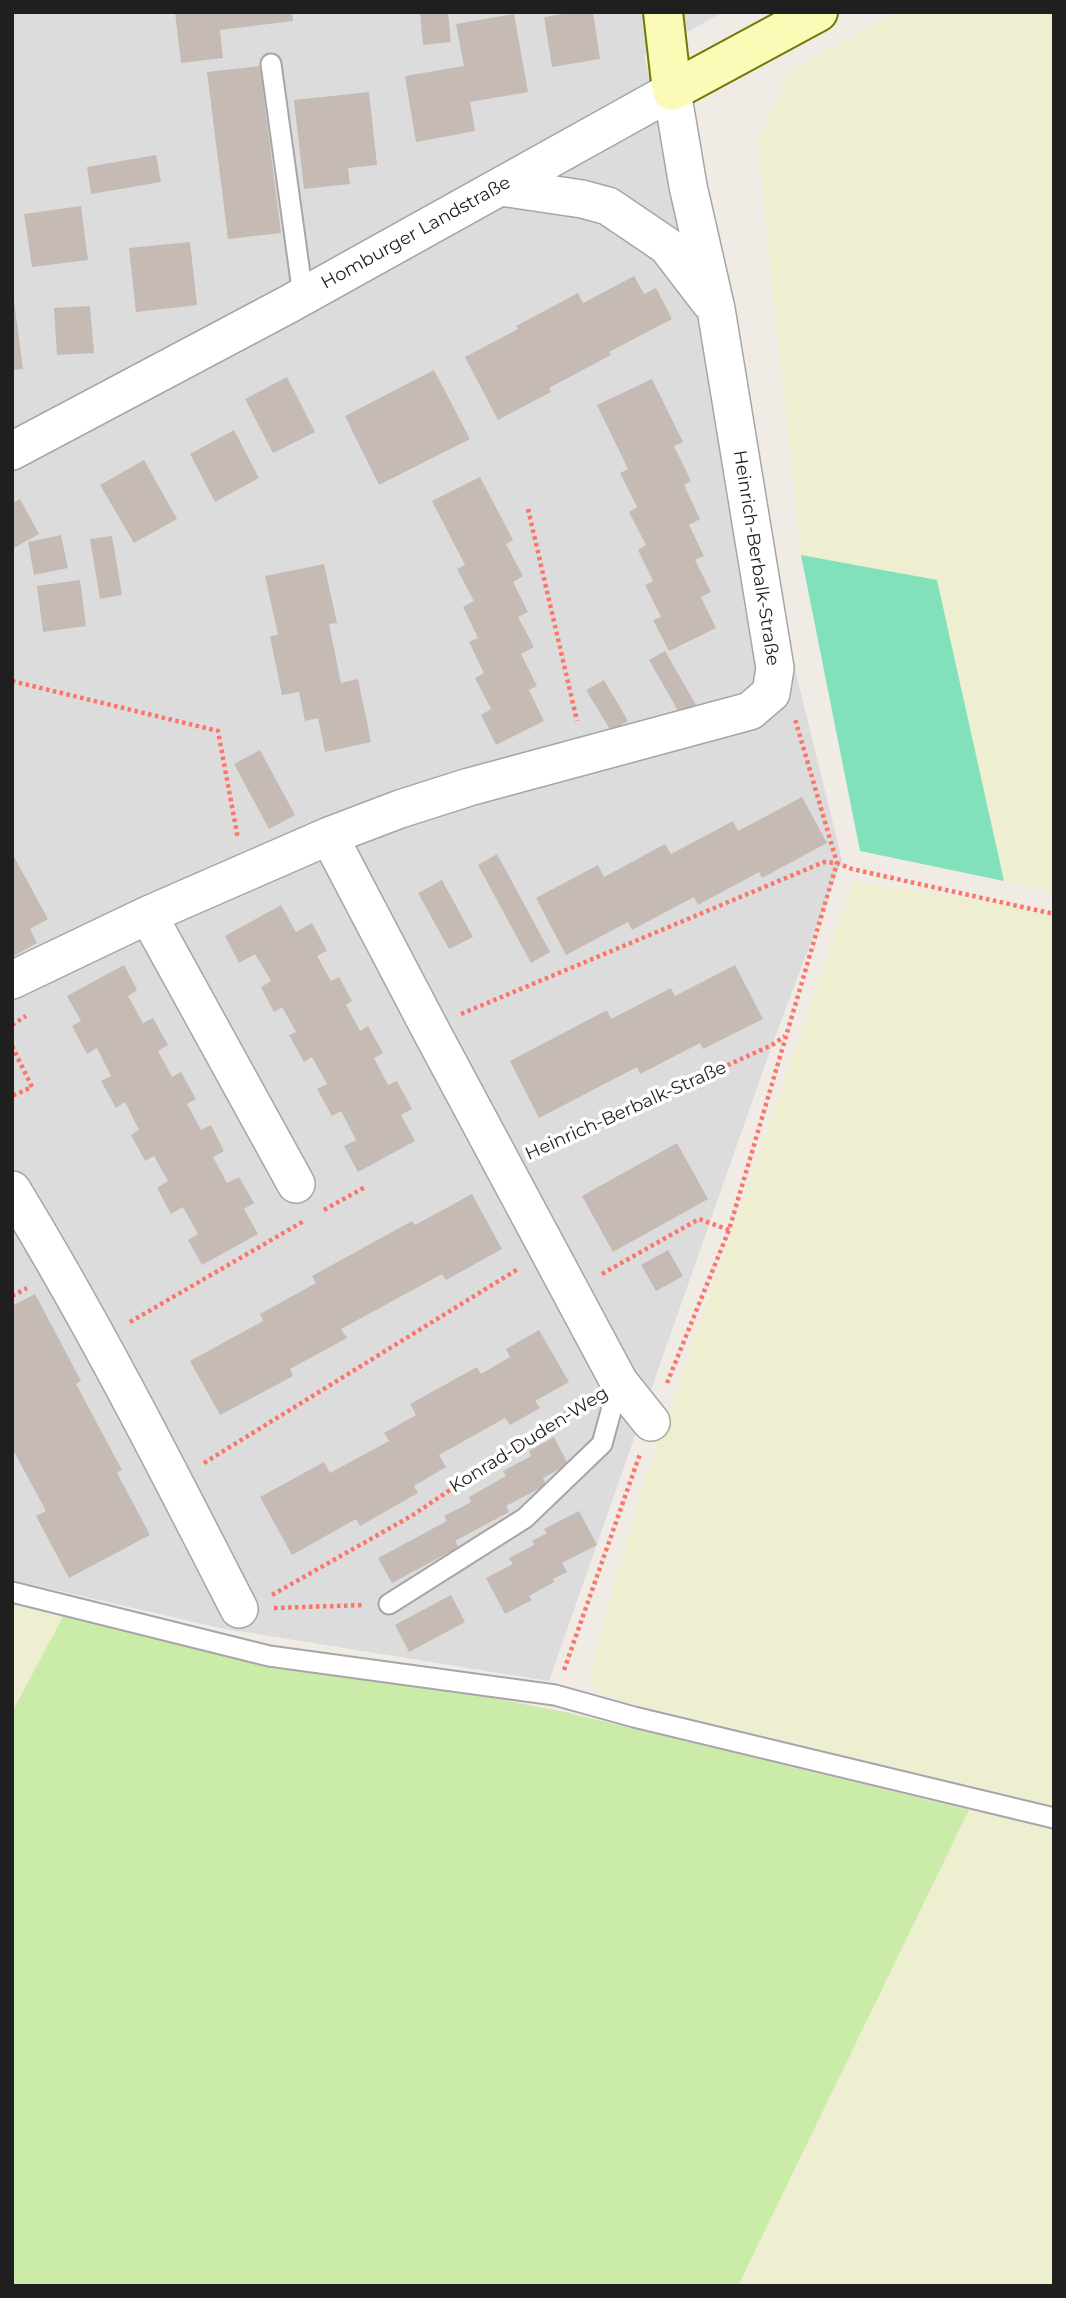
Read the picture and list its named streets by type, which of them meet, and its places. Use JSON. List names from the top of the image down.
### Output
{
  "streets": {
    "street": ["Homburger Landstraße", "Heinrich-Berbalk-Straße"],
    "lane": ["Konrad-Duden-Weg"]
  },
  "crossings": [
    ["Homburger Landstraße", "Heinrich-Berbalk-Straße"],
    ["Heinrich-Berbalk-Straße", "Konrad-Duden-Weg"]
  ]
}
